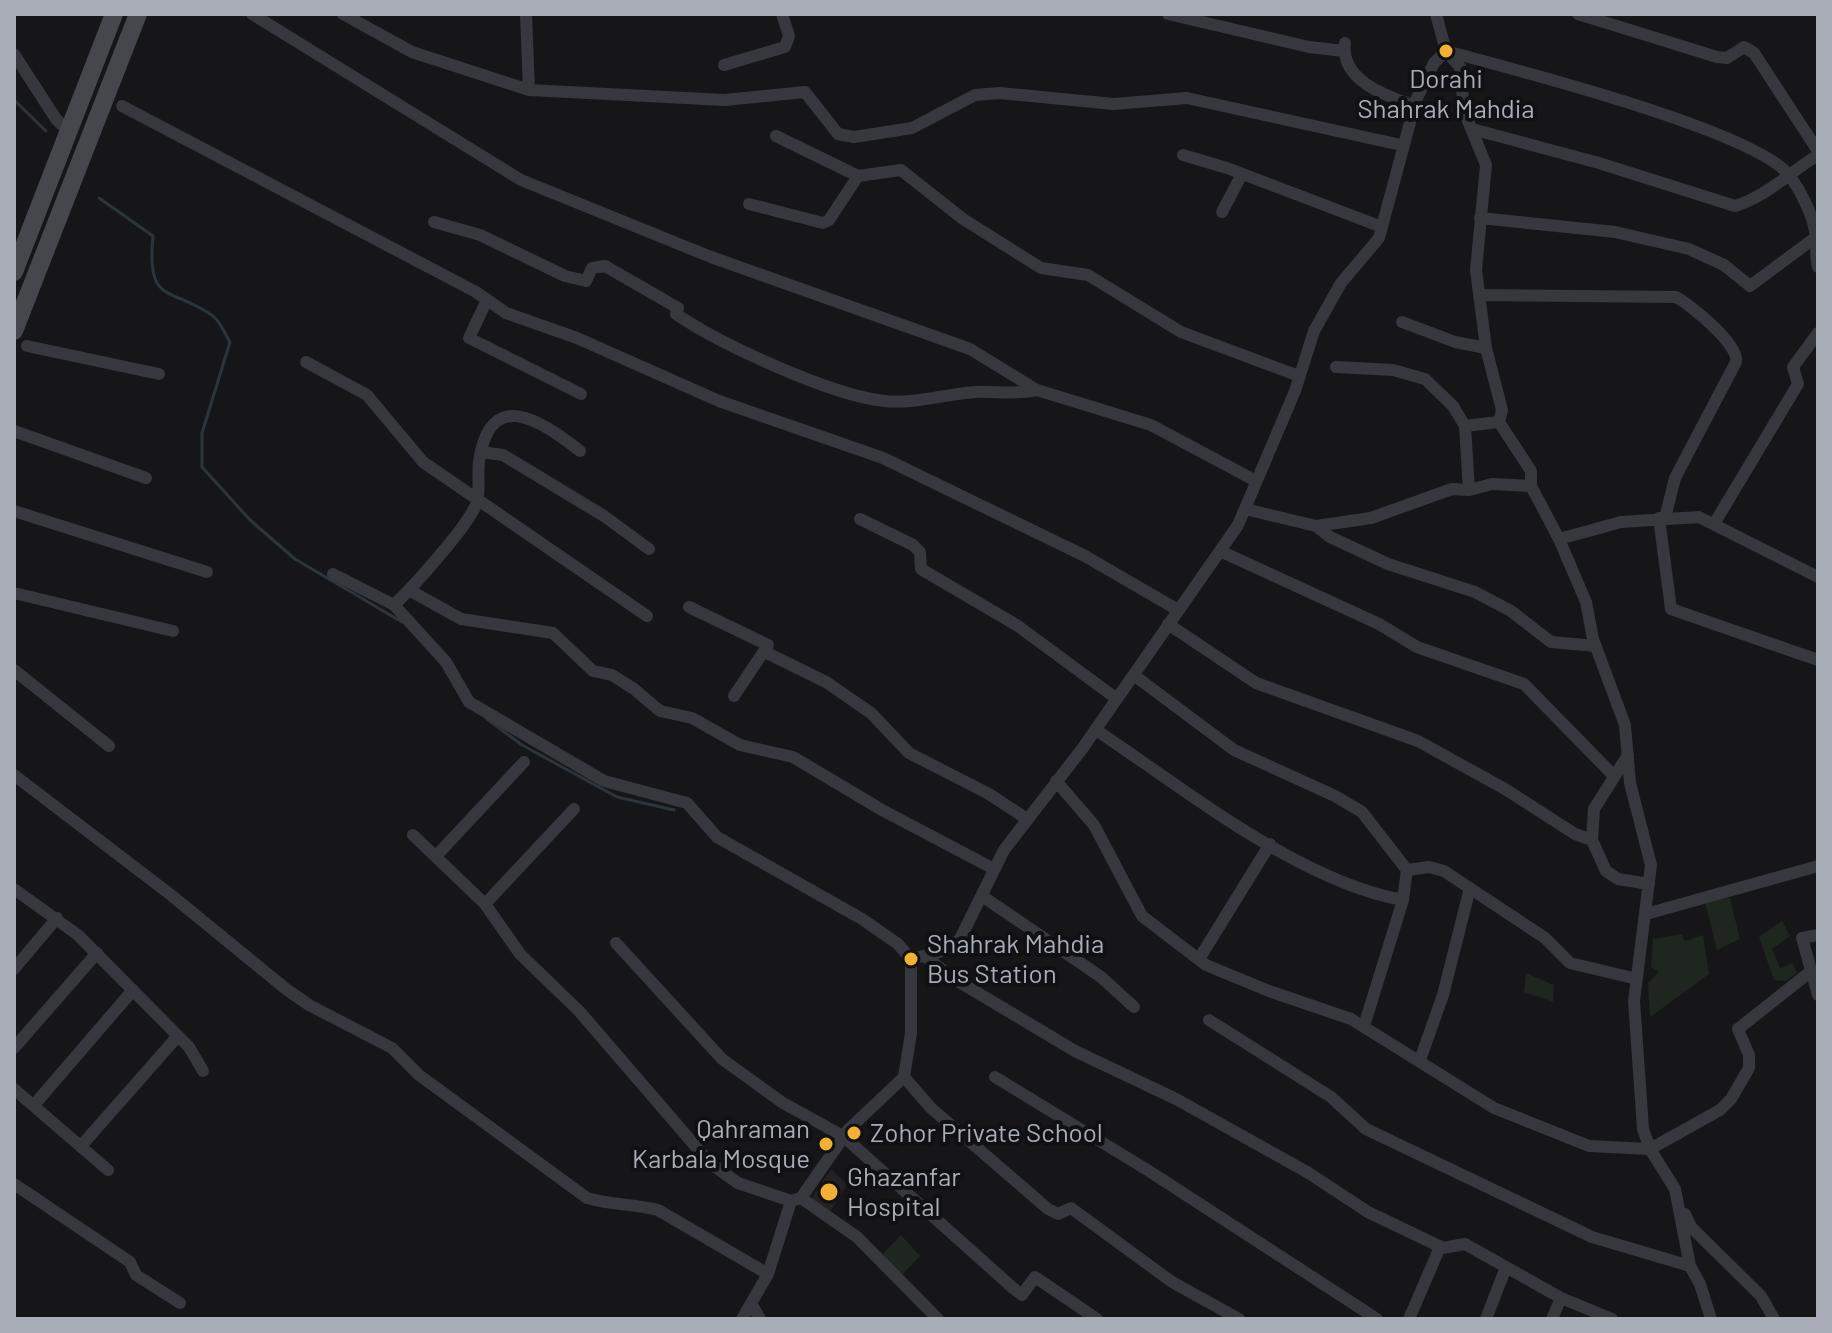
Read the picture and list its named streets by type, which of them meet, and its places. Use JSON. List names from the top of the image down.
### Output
{
  "places": [
    "Dorahi Shahrak Mahdia",
    "Shahrak Mahdia Bus Station",
    "Zohor Private School",
    "Qahraman Karbala Mosque",
    "Ghazanfar Hospital"
  ]
}
